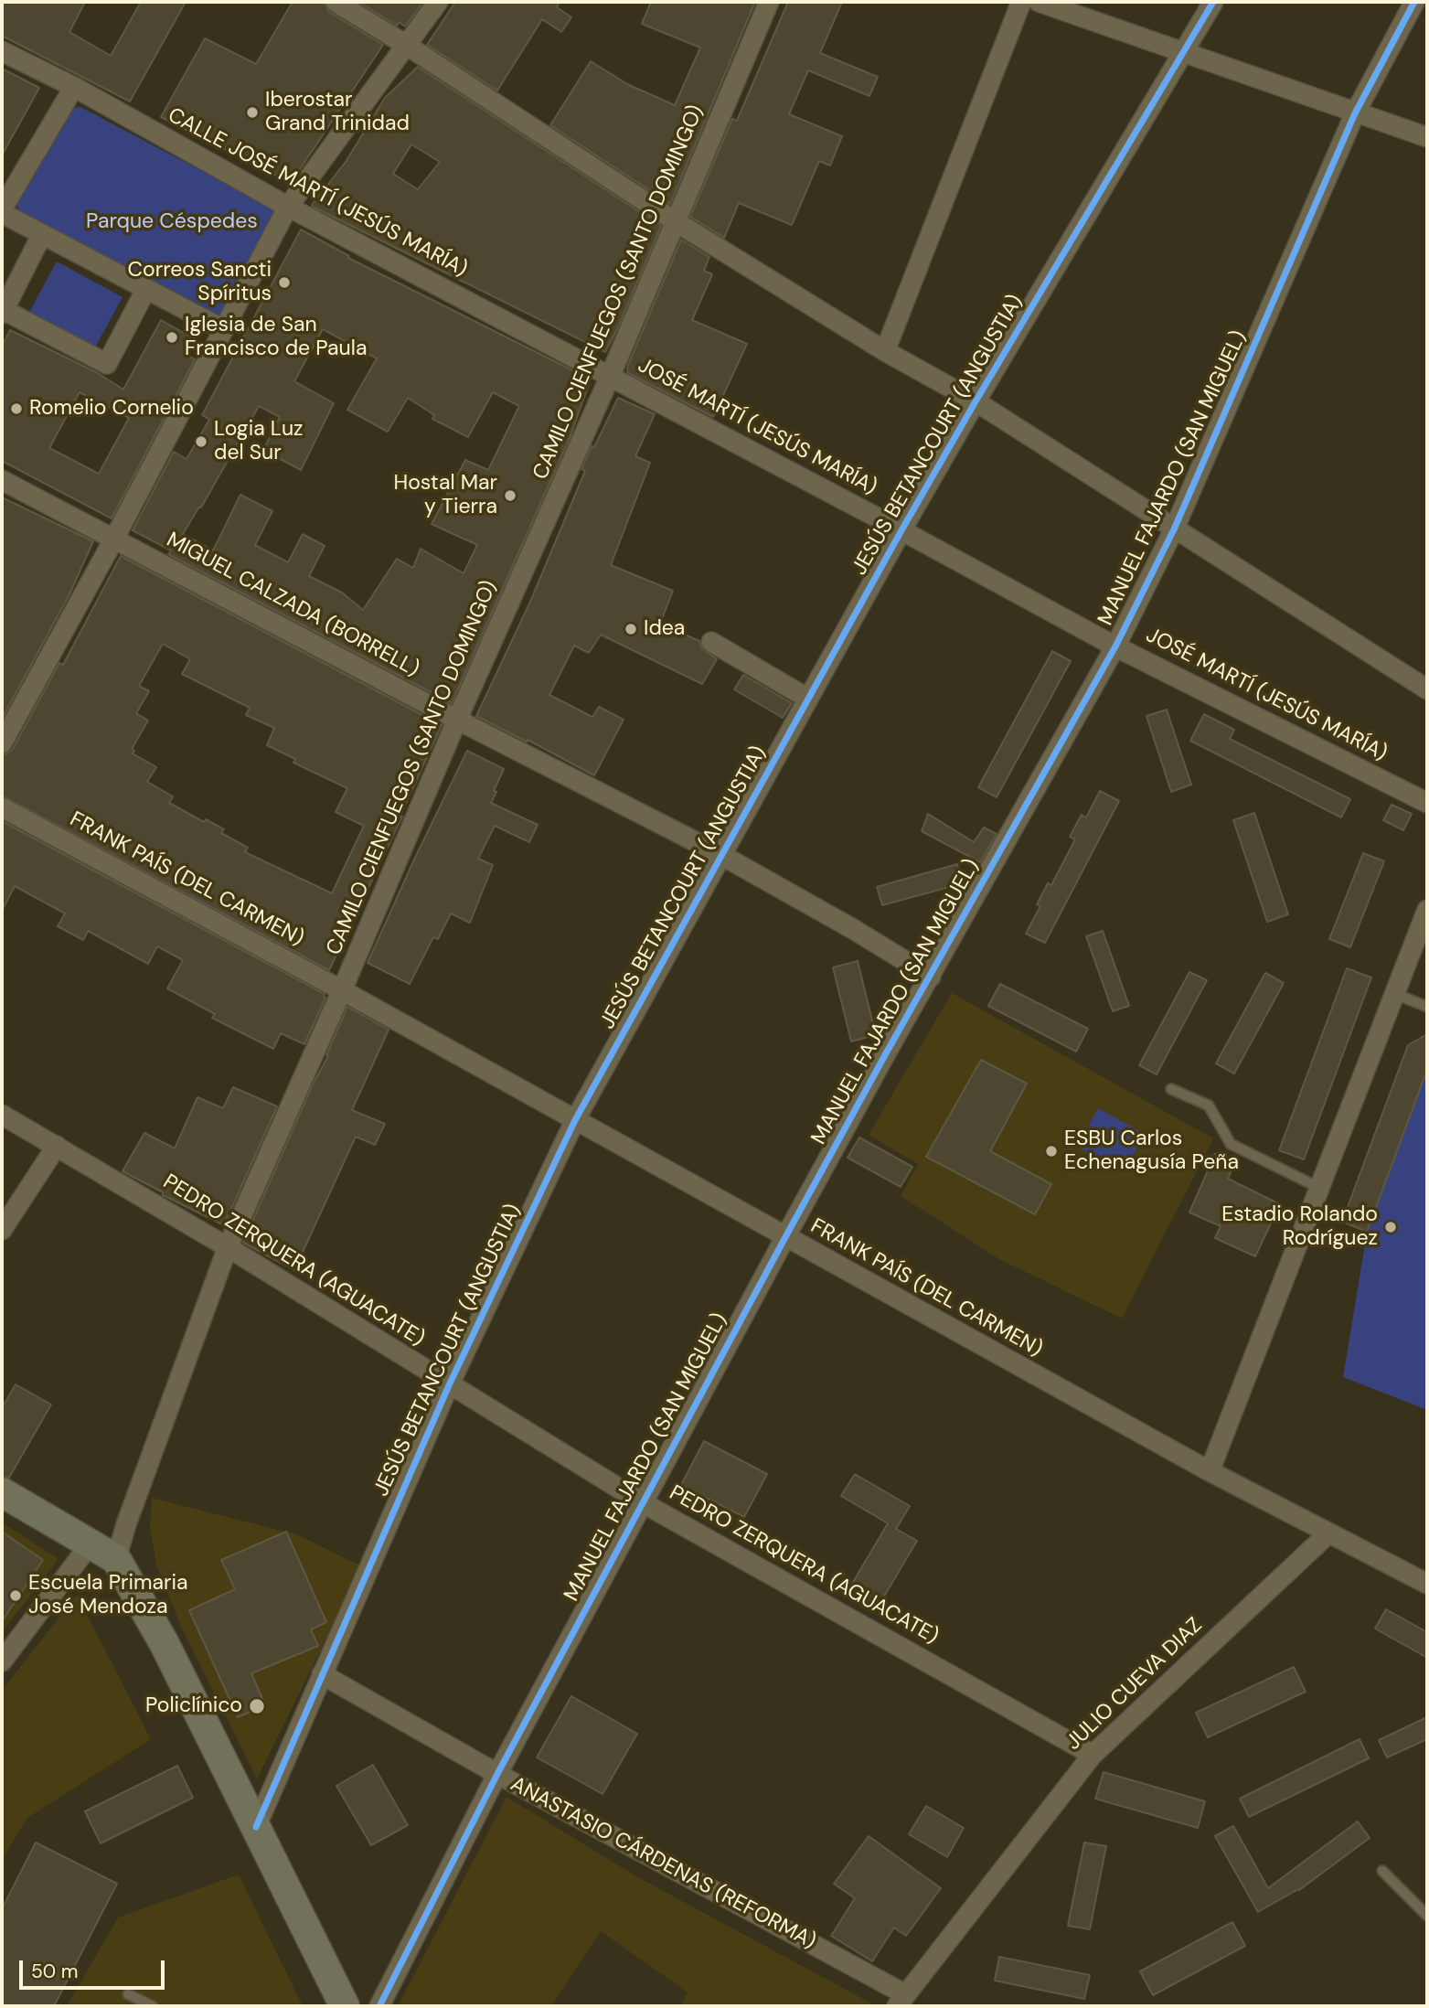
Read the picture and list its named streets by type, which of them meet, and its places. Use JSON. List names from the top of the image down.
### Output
{
  "streets": {
    "street": [
      "CALLE JOSÉ MARTÍ (JESÚS MARÍA)",
      "CAMILO CIENFUEGOS (SANTO DOMINGO)",
      "JOSÉ MARTÍ (JESÚS MARÍA)",
      "JESÚS BETANCOURT (ANGUSTIA)",
      "MANUEL FAJARDO (SAN MIGUEL)",
      "MIGUEL CALZADA (BORRELL)",
      "FRANK PAÍS (DEL CARMEN)",
      "PEDRO ZERQUERA (AGUACATE)",
      "JULIO CUEVA DIAZ",
      "ANASTASIO CÁRDENAS (REFORMA)"
    ]
  },
  "crossings": [
    ["CALLE JOSÉ MARTÍ (JESÚS MARÍA)", "CAMILO CIENFUEGOS (SANTO DOMINGO)"],
    ["CALLE JOSÉ MARTÍ (JESÚS MARÍA)", "JOSÉ MARTÍ (JESÚS MARÍA)"],
    ["CAMILO CIENFUEGOS (SANTO DOMINGO)", "JOSÉ MARTÍ (JESÚS MARÍA)"],
    ["CAMILO CIENFUEGOS (SANTO DOMINGO)", "MIGUEL CALZADA (BORRELL)"],
    ["CAMILO CIENFUEGOS (SANTO DOMINGO)", "FRANK PAÍS (DEL CARMEN)"],
    ["CAMILO CIENFUEGOS (SANTO DOMINGO)", "PEDRO ZERQUERA (AGUACATE)"],
    ["JOSÉ MARTÍ (JESÚS MARÍA)", "JESÚS BETANCOURT (ANGUSTIA)"],
    ["JOSÉ MARTÍ (JESÚS MARÍA)", "MANUEL FAJARDO (SAN MIGUEL)"],
    ["JESÚS BETANCOURT (ANGUSTIA)", "MIGUEL CALZADA (BORRELL)"],
    ["JESÚS BETANCOURT (ANGUSTIA)", "FRANK PAÍS (DEL CARMEN)"],
    ["JESÚS BETANCOURT (ANGUSTIA)", "PEDRO ZERQUERA (AGUACATE)"],
    ["JESÚS BETANCOURT (ANGUSTIA)", "ANASTASIO CÁRDENAS (REFORMA)"],
    ["MANUEL FAJARDO (SAN MIGUEL)", "MIGUEL CALZADA (BORRELL)"],
    ["MANUEL FAJARDO (SAN MIGUEL)", "FRANK PAÍS (DEL CARMEN)"],
    ["MANUEL FAJARDO (SAN MIGUEL)", "PEDRO ZERQUERA (AGUACATE)"],
    ["MANUEL FAJARDO (SAN MIGUEL)", "ANASTASIO CÁRDENAS (REFORMA)"],
    ["FRANK PAÍS (DEL CARMEN)", "JULIO CUEVA DIAZ"],
    ["PEDRO ZERQUERA (AGUACATE)", "JULIO CUEVA DIAZ"],
    ["JULIO CUEVA DIAZ", "ANASTASIO CÁRDENAS (REFORMA)"]
  ],
  "parks": ["Parque Céspedes"],
  "places": [
    "Iberostar Grand Trinidad",
    "Correos Sancti Spíritus",
    "Iglesia de San Francisco de Paula",
    "Romelio Cornelio",
    "Logia Luz del Sur",
    "Hostal Mar y Tierra",
    "Idea",
    "ESBU Carlos Echenagusía Peña",
    "Estadio Rolando Rodríguez",
    "Escuela Primaria José Mendoza",
    "Policlínico"
  ],
  "scale_bar": "50 m"
}
